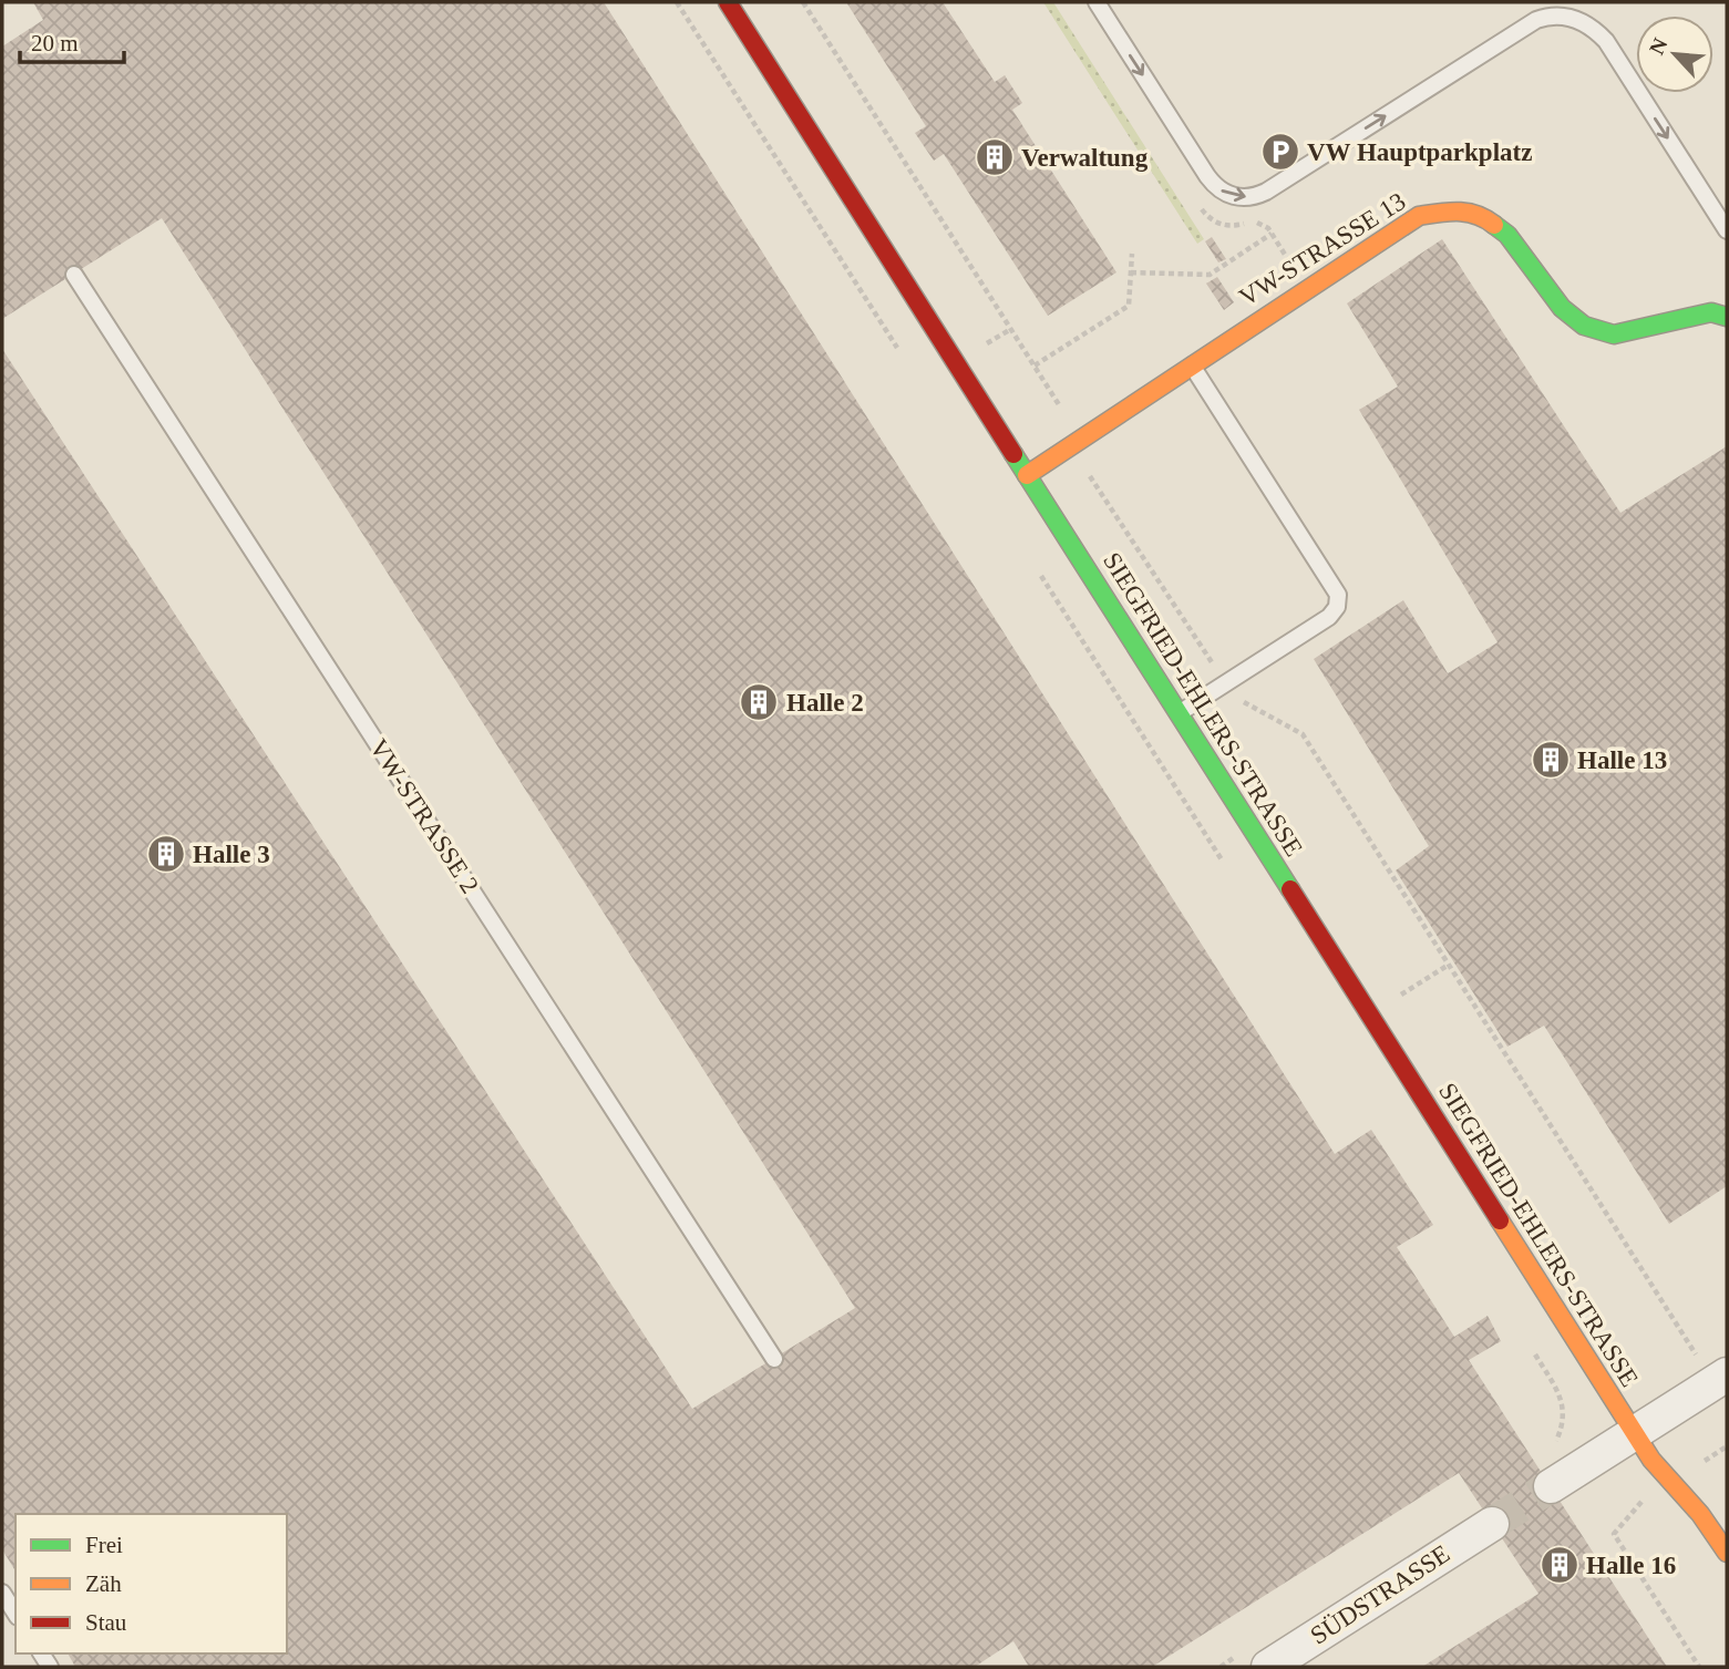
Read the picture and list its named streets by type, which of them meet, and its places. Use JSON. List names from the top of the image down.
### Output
{
  "streets": {
    "street": ["VW-STRASSE 13", "SIEGFRIED-EHLERS-STRASSE", "SÜDSTRASSE"],
    "lane": ["VW-STRASSE 2"]
  },
  "crossings": [
    ["VW-STRASSE 13", "SIEGFRIED-EHLERS-STRASSE"]
  ],
  "places": {
    "parking": ["VW Hauptparkplatz"],
    "building": [
      "Verwaltung",
      "Halle 2",
      "Halle 13",
      "Halle 3",
      "Halle 16"
    ]
  },
  "legend": ["Frei", "Zäh", "Stau"],
  "scale_bar": "20 m",
  "north": "top left"
}
